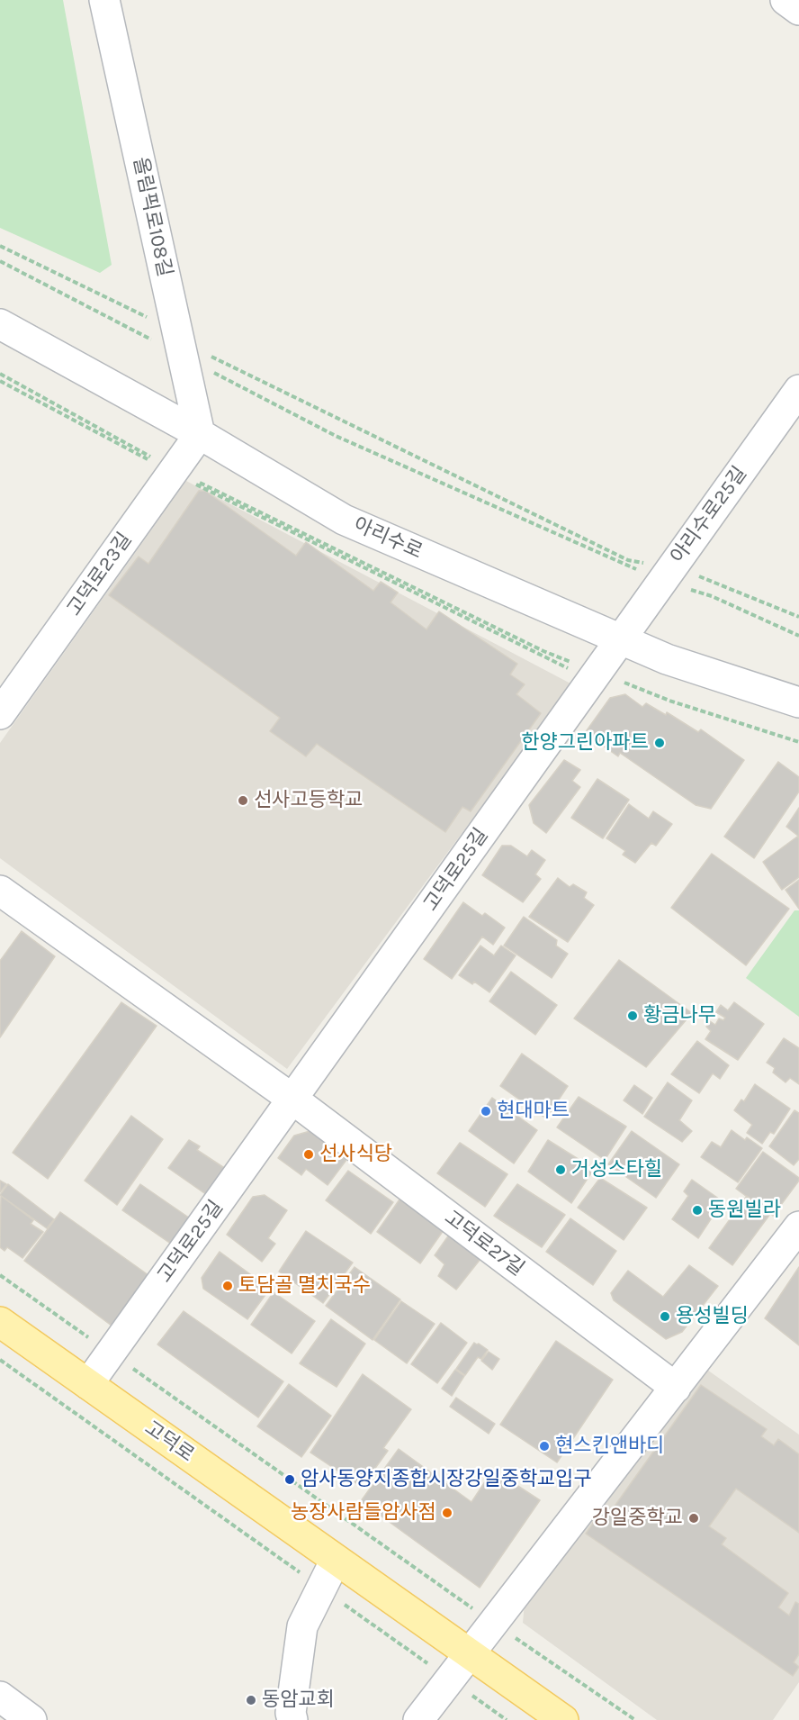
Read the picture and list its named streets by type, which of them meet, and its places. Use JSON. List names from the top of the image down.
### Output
{
  "streets": {
    "main road": ["고덕로"],
    "street": [
      "올림픽로108길",
      "아리수로25길",
      "아리수로",
      "고덕로23길",
      "고덕로25길",
      "고덕로27길"
    ]
  },
  "crossings": [
    ["올림픽로108길", "아리수로"],
    ["올림픽로108길", "고덕로23길"],
    ["아리수로25길", "아리수로"],
    ["아리수로25길", "고덕로25길"],
    ["아리수로", "고덕로23길"],
    ["아리수로", "고덕로25길"],
    ["고덕로25길", "고덕로27길"],
    ["고덕로25길", "고덕로"]
  ],
  "places": [
    "한양그린아파트",
    "선사고등학교",
    "황금나무",
    "현대마트",
    "선사식당",
    "거성스타힐",
    "동원빌라",
    "토담골 멸치국수",
    "용성빌딩",
    "현스킨앤바디",
    "암사동양지종합시장강일중학교입구",
    "농장사람들암사점",
    "강일중학교",
    "동암교회"
  ]
}
